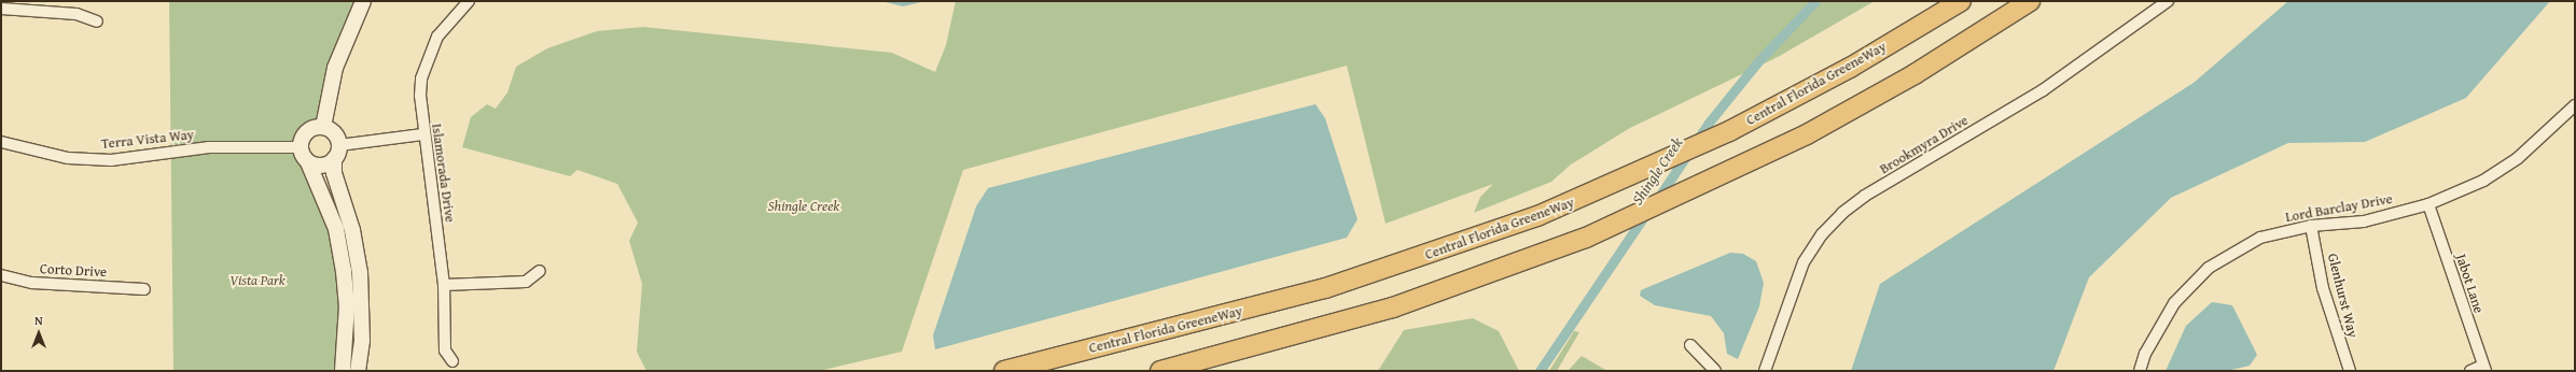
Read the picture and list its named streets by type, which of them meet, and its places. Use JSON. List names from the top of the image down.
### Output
{
  "streets": {
    "highway": ["Central Florida GreeneWay"],
    "street": [
      "Terra Vista Way",
      "Brookmyra Drive",
      "Islamorada Drive",
      "Lord Barclay Drive",
      "Corto Drive",
      "Jabot Lane",
      "Glenhurst Way"
    ]
  },
  "crossings": [
    ["Lord Barclay Drive", "Jabot Lane"],
    ["Lord Barclay Drive", "Glenhurst Way"]
  ],
  "water": ["Shingle Creek"],
  "parks": ["Shingle Creek", "Vista Park"],
  "north": "top"
}
